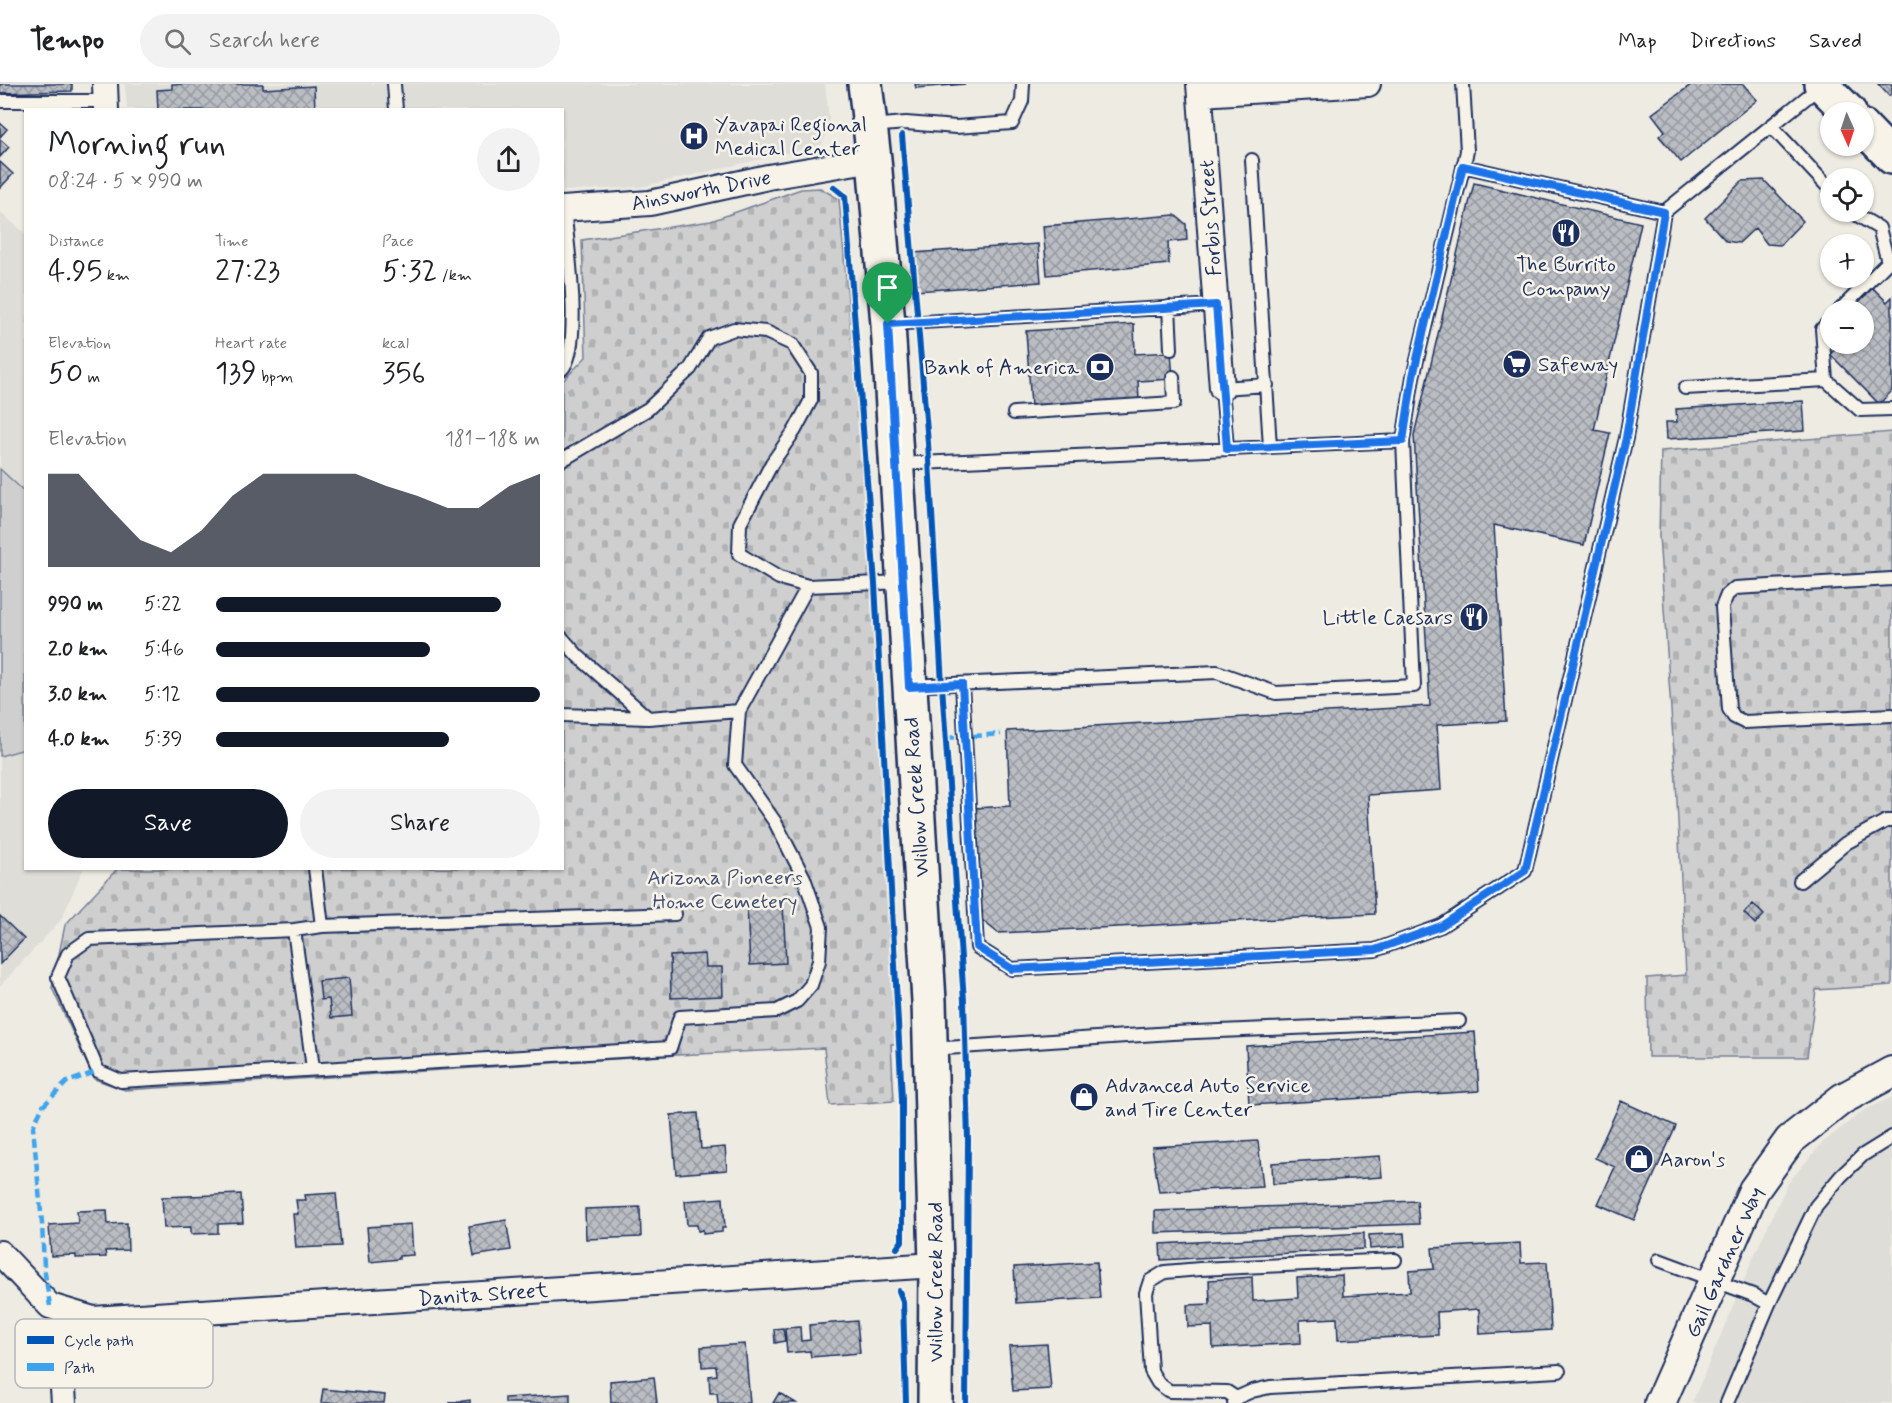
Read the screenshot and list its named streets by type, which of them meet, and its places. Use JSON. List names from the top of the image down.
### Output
{
  "streets": {
    "main road": ["Willow Creek Road"],
    "street": [
      "Ainsworth Drive",
      "Forbis Street",
      "Gail Gardner Way",
      "Danita Street"
    ]
  },
  "crossings": [
    ["Ainsworth Drive", "Willow Creek Road"],
    ["Willow Creek Road", "Danita Street"]
  ],
  "parks": ["Arizona Pioneers Home Cemetery"],
  "places": {
    "hospital": ["Yavapai Regional Medical Center"],
    "restaurant": ["The Burrito Compamy", "Little Caesars"],
    "supermarket": ["Safeway"],
    "bank": ["Bank of America"],
    "shop": ["Advanced Auto Service and Tire Center", "Aaron's"]
  },
  "legend": ["Cycle path", "Path"],
  "north": "bottom",
  "page": {
    "header": "Tempo",
    "search": "Search here",
    "nav": ["Map", "Directions", "Saved"],
    "map_buttons": ["+", "−"],
    "heading": ["Morning run", "08:24 · 5 × 990 m"],
    "stats": [
      ["Distance", "4.95 km"],
      ["Time", "27:23"],
      ["Pace", "5:32 /km"],
      ["Elevation", "50 m"],
      ["Heart rate", "139 bpm"],
      ["kcal", "356"]
    ],
    "chart": ["Elevation", "181–188 m"],
    "list": [
      {
        "name": "990 m",
        "note": "5:22"
      },
      {
        "name": "2.0 km",
        "note": "5:46"
      },
      {
        "name": "3.0 km",
        "note": "5:12"
      },
      {
        "name": "4.0 km",
        "note": "5:39"
      }
    ],
    "buttons": ["Save", "Share"]
  }
}
